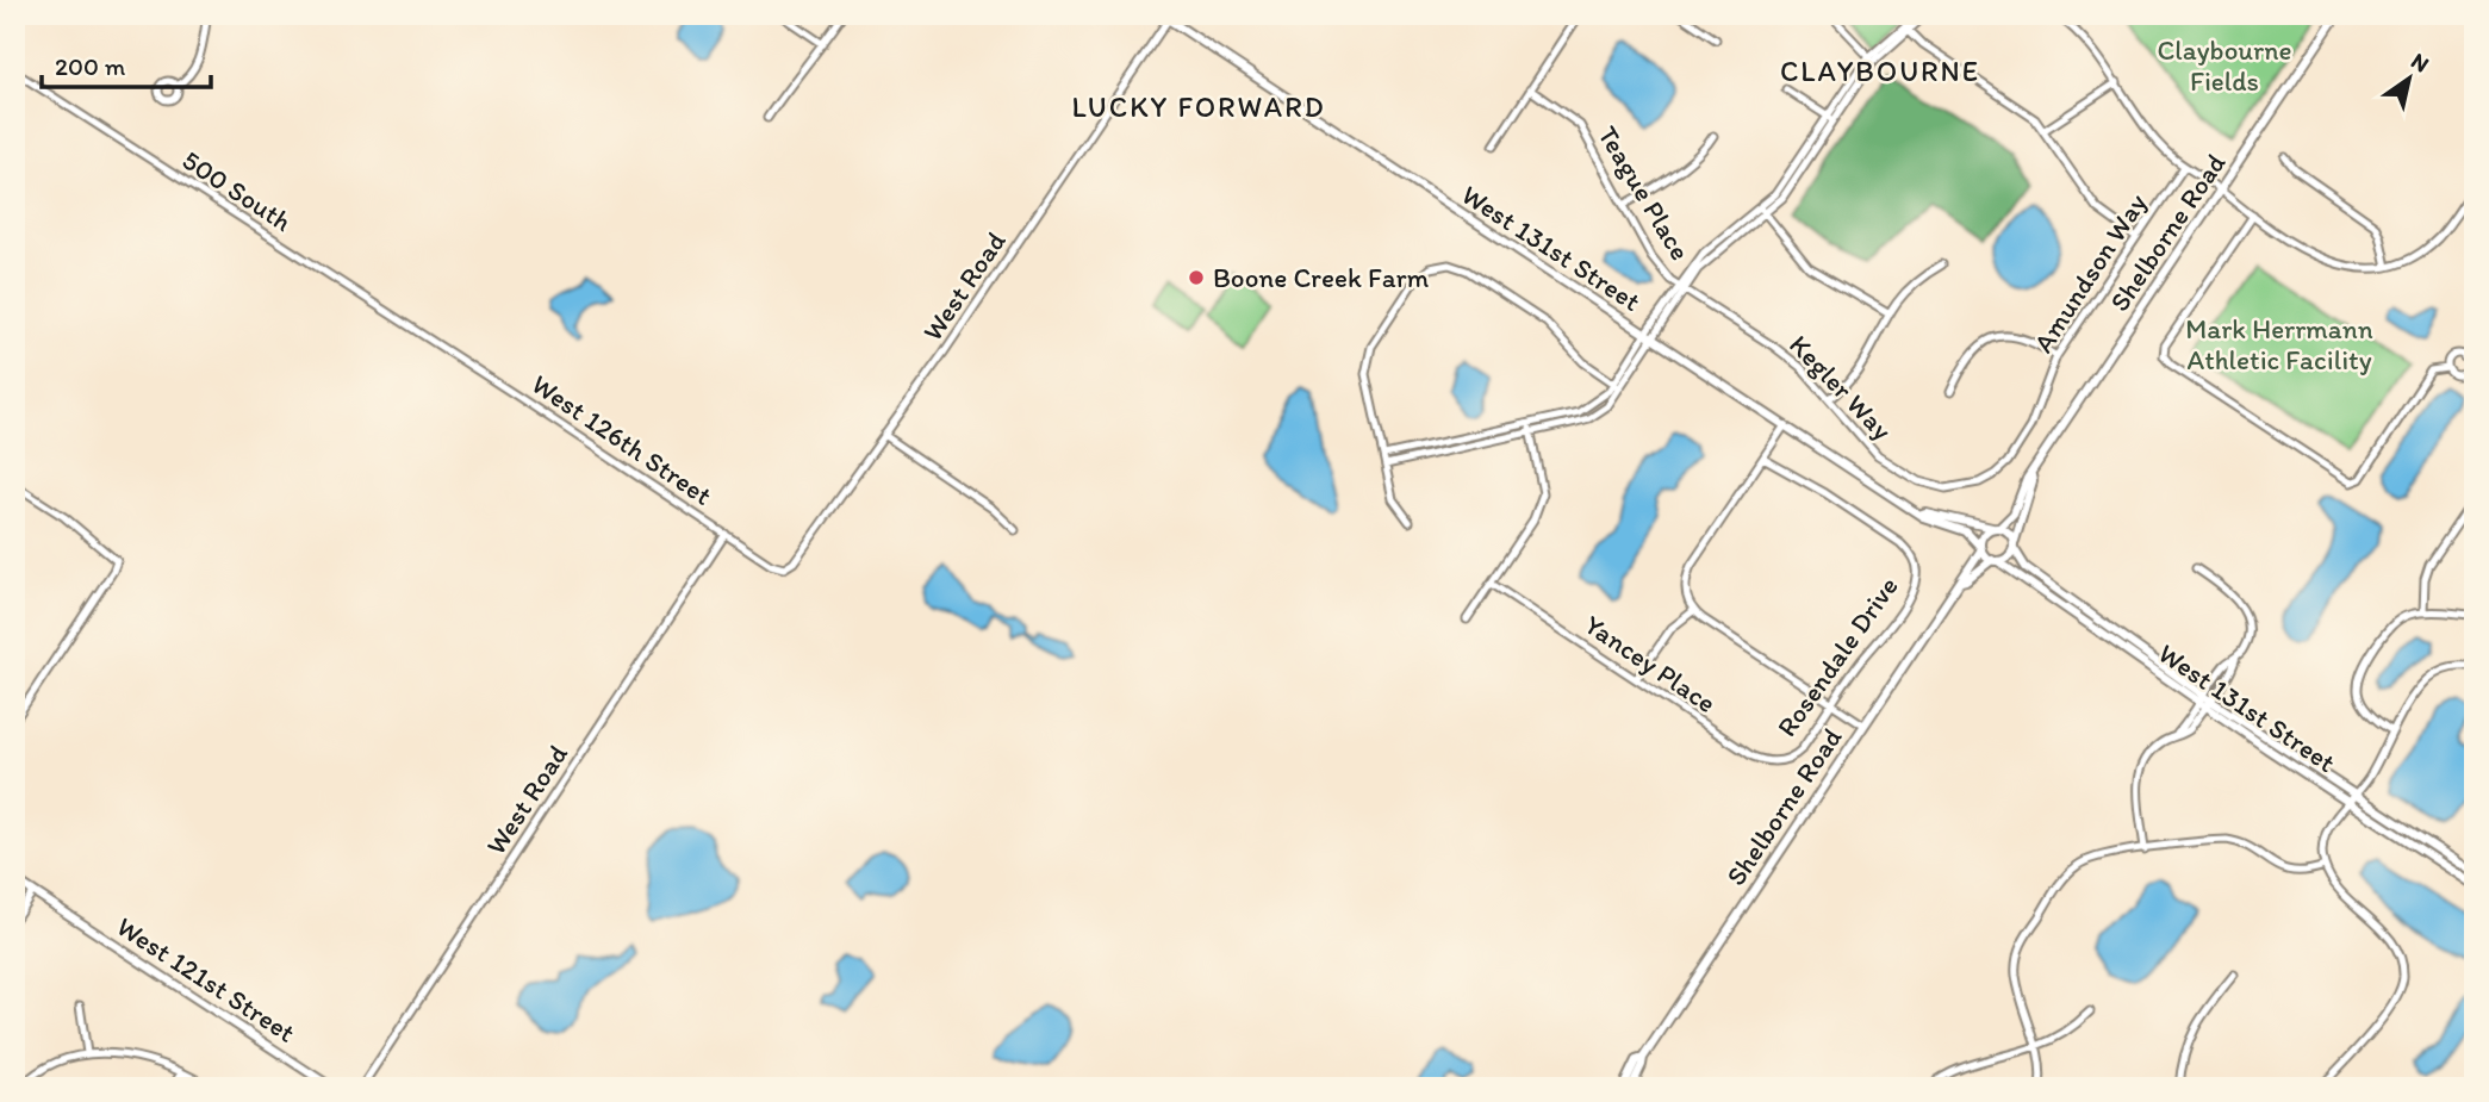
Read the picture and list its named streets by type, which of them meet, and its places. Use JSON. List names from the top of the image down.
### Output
{
  "streets": {
    "street": [
      "500 South",
      "Teague Place",
      "Shelborne Road",
      "West 131st Street",
      "Amundson Way",
      "West Road",
      "Kegler Way",
      "West 126th Street",
      "Rosendale Drive",
      "Yancey Place",
      "West 121st Street"
    ]
  },
  "crossings": [
    ["500 South", "West 126th Street"],
    ["Teague Place", "Kegler Way"],
    ["Shelborne Road", "West 131st Street"],
    ["West 131st Street", "West Road"],
    ["Amundson Way", "Kegler Way"],
    ["West Road", "West 126th Street"],
    ["Rosendale Drive", "Yancey Place"]
  ],
  "districts": ["CLAYBOURNE", "LUCKY FORWARD"],
  "parks": ["Claybourne Fields", "Mark Herrmann Athletic Facility"],
  "places": ["Boone Creek Farm"],
  "scale_bar": "200 m",
  "north": "top right"
}
